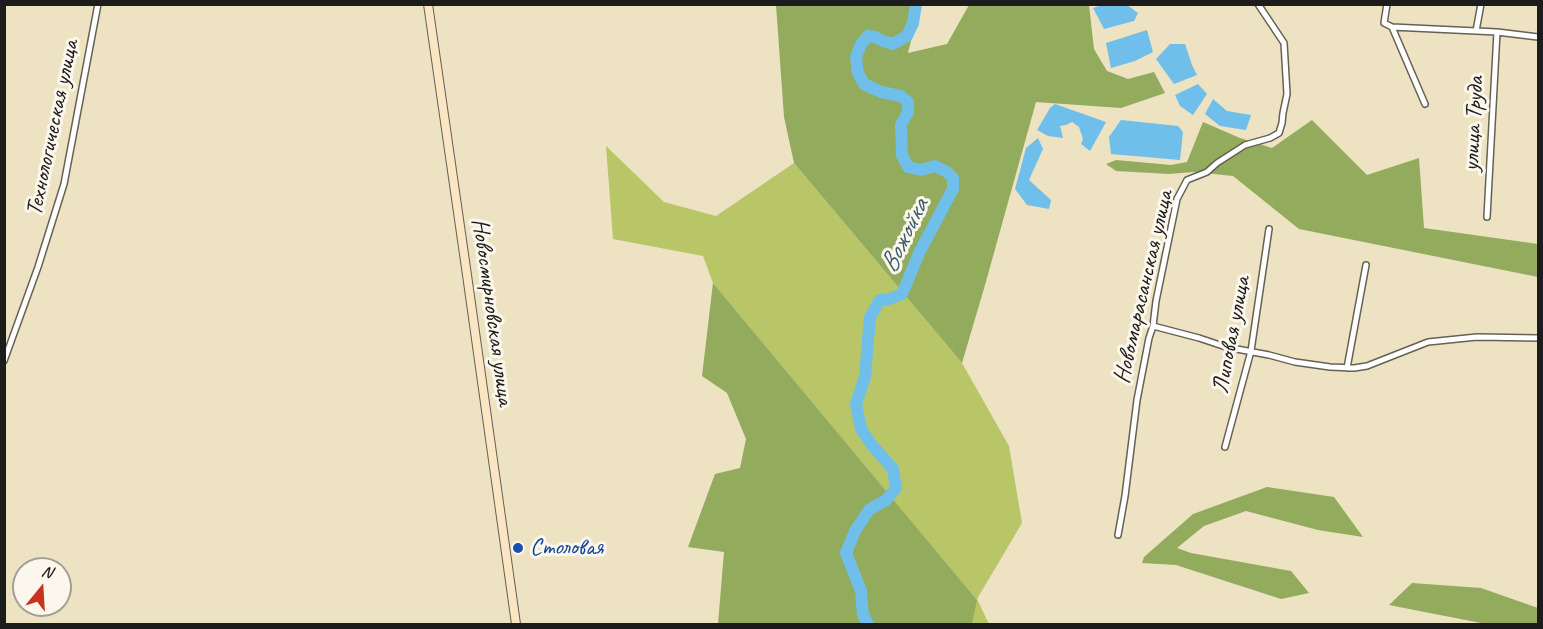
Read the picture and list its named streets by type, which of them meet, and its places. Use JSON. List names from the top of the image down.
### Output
{
  "streets": {
    "street": [
      "улица Труда",
      "Технологическая улица",
      "Новомарасанская улица",
      "Новосмирновская улица",
      "Липовая улица"
    ]
  },
  "water": ["Вожойка"],
  "places": ["Столовая"],
  "north": "top"
}
